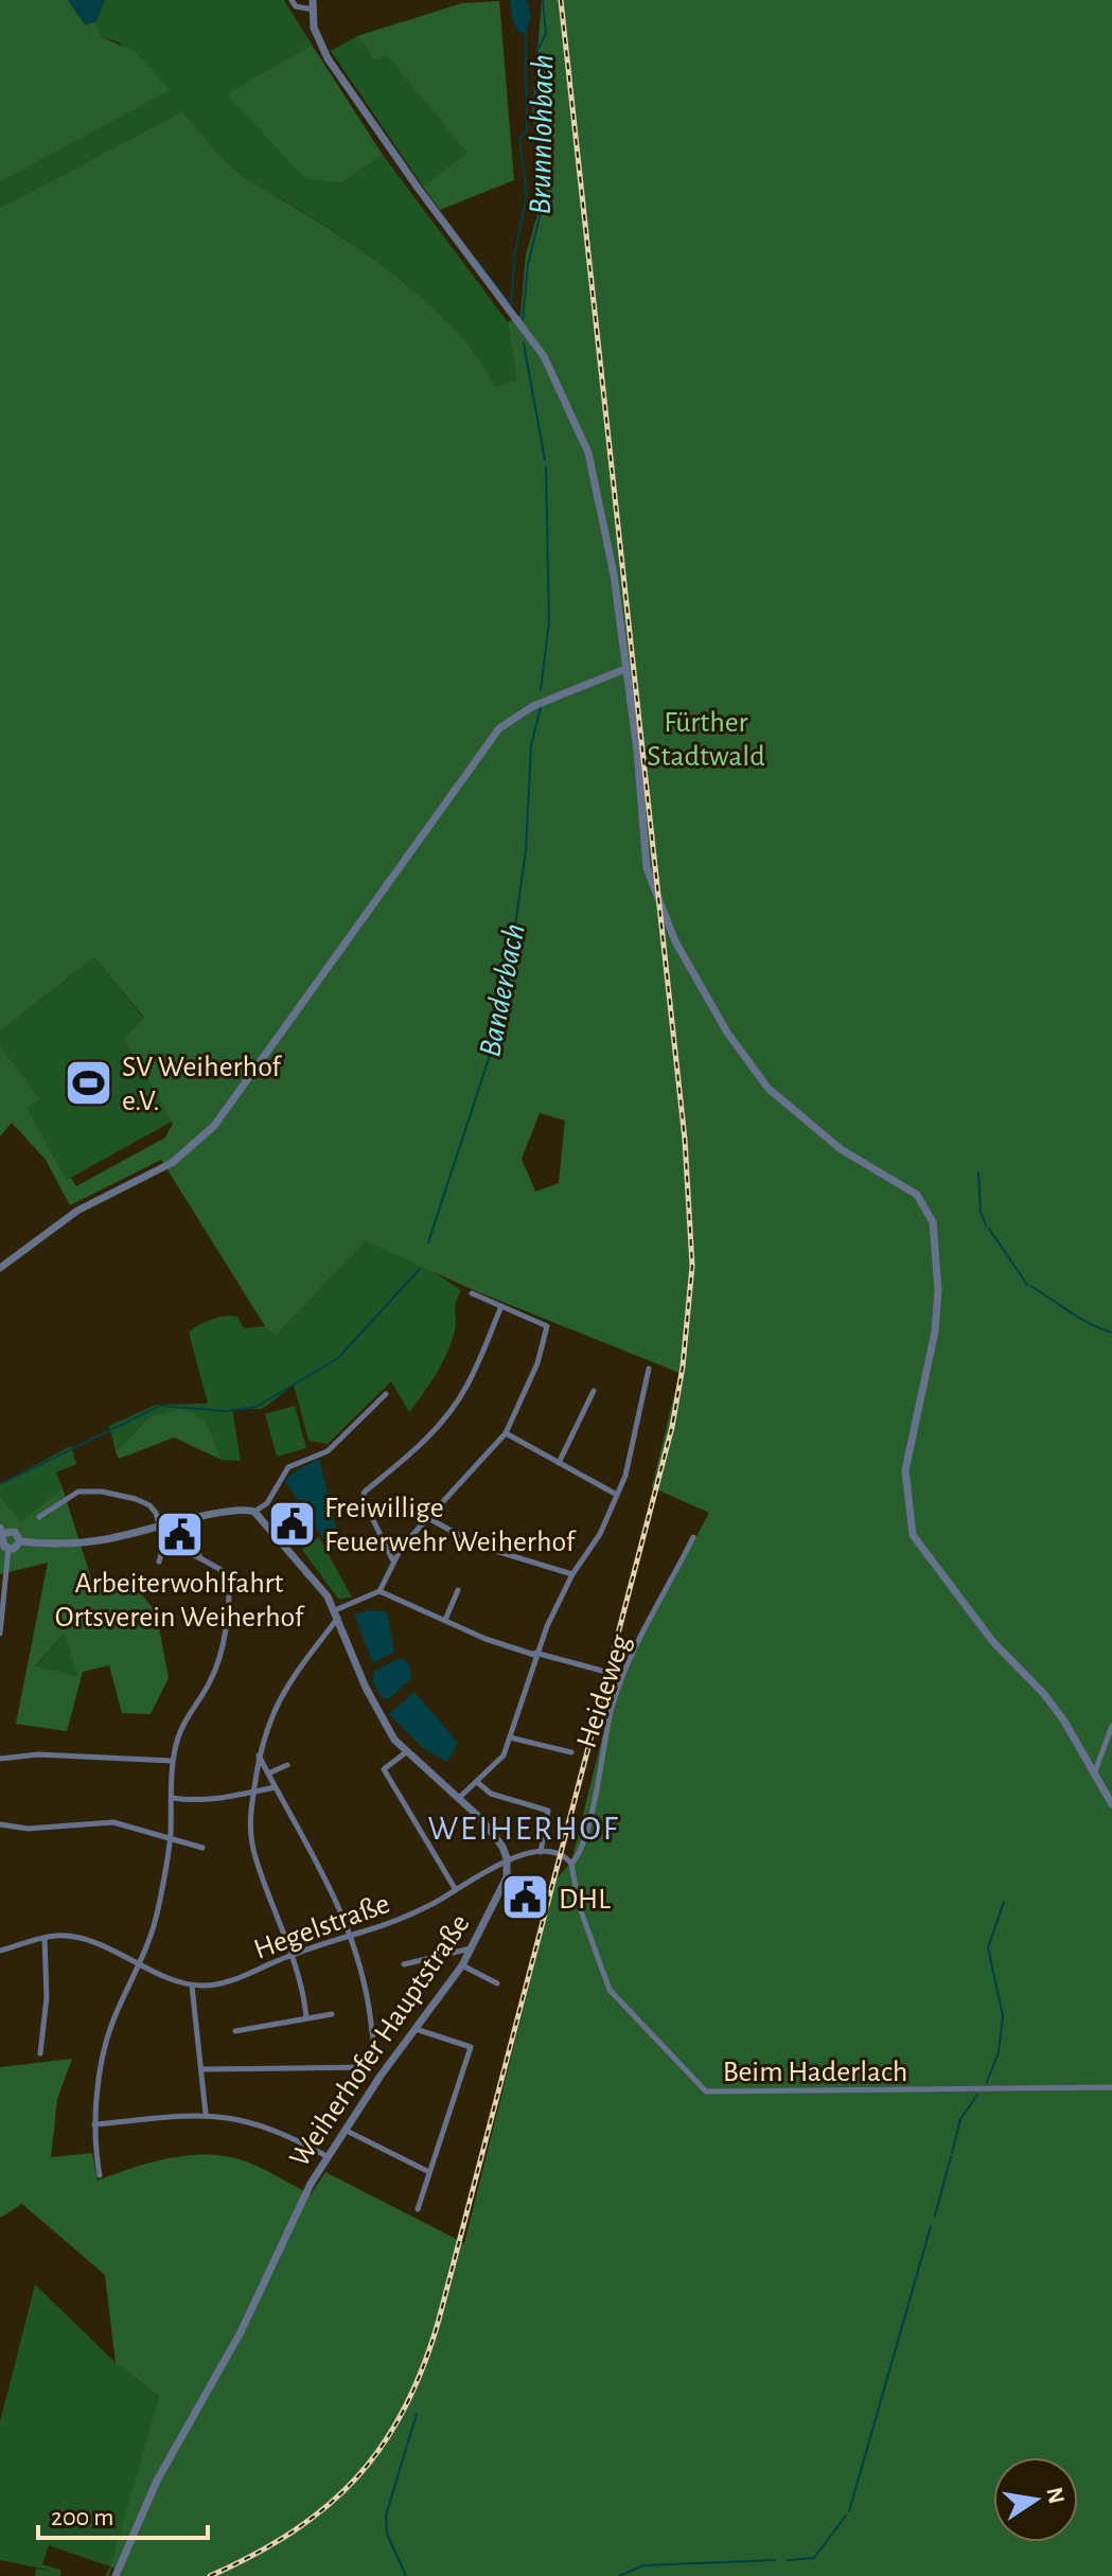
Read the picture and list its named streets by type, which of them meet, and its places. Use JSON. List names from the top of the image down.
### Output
{
  "streets": {
    "street": [
      "Heideweg",
      "Hegelstraße",
      "Weiherhofer Hauptstraße",
      "Beim Haderlach"
    ]
  },
  "crossings": [
    ["Heideweg", "Beim Haderlach"],
    ["Hegelstraße", "Weiherhofer Hauptstraße"]
  ],
  "districts": ["WEIHERHOF"],
  "water": ["Brunnlohbach", "Banderbach"],
  "parks": ["Fürther Stadtwald"],
  "places": {
    "sports": ["SV Weiherhof e.V."],
    "public building": ["Freiwillige Feuerwehr Weiherhof", "Arbeiterwohlfahrt Ortsverein Weiherhof", "DHL"]
  },
  "scale_bar": "200 m",
  "north": "right"
}
